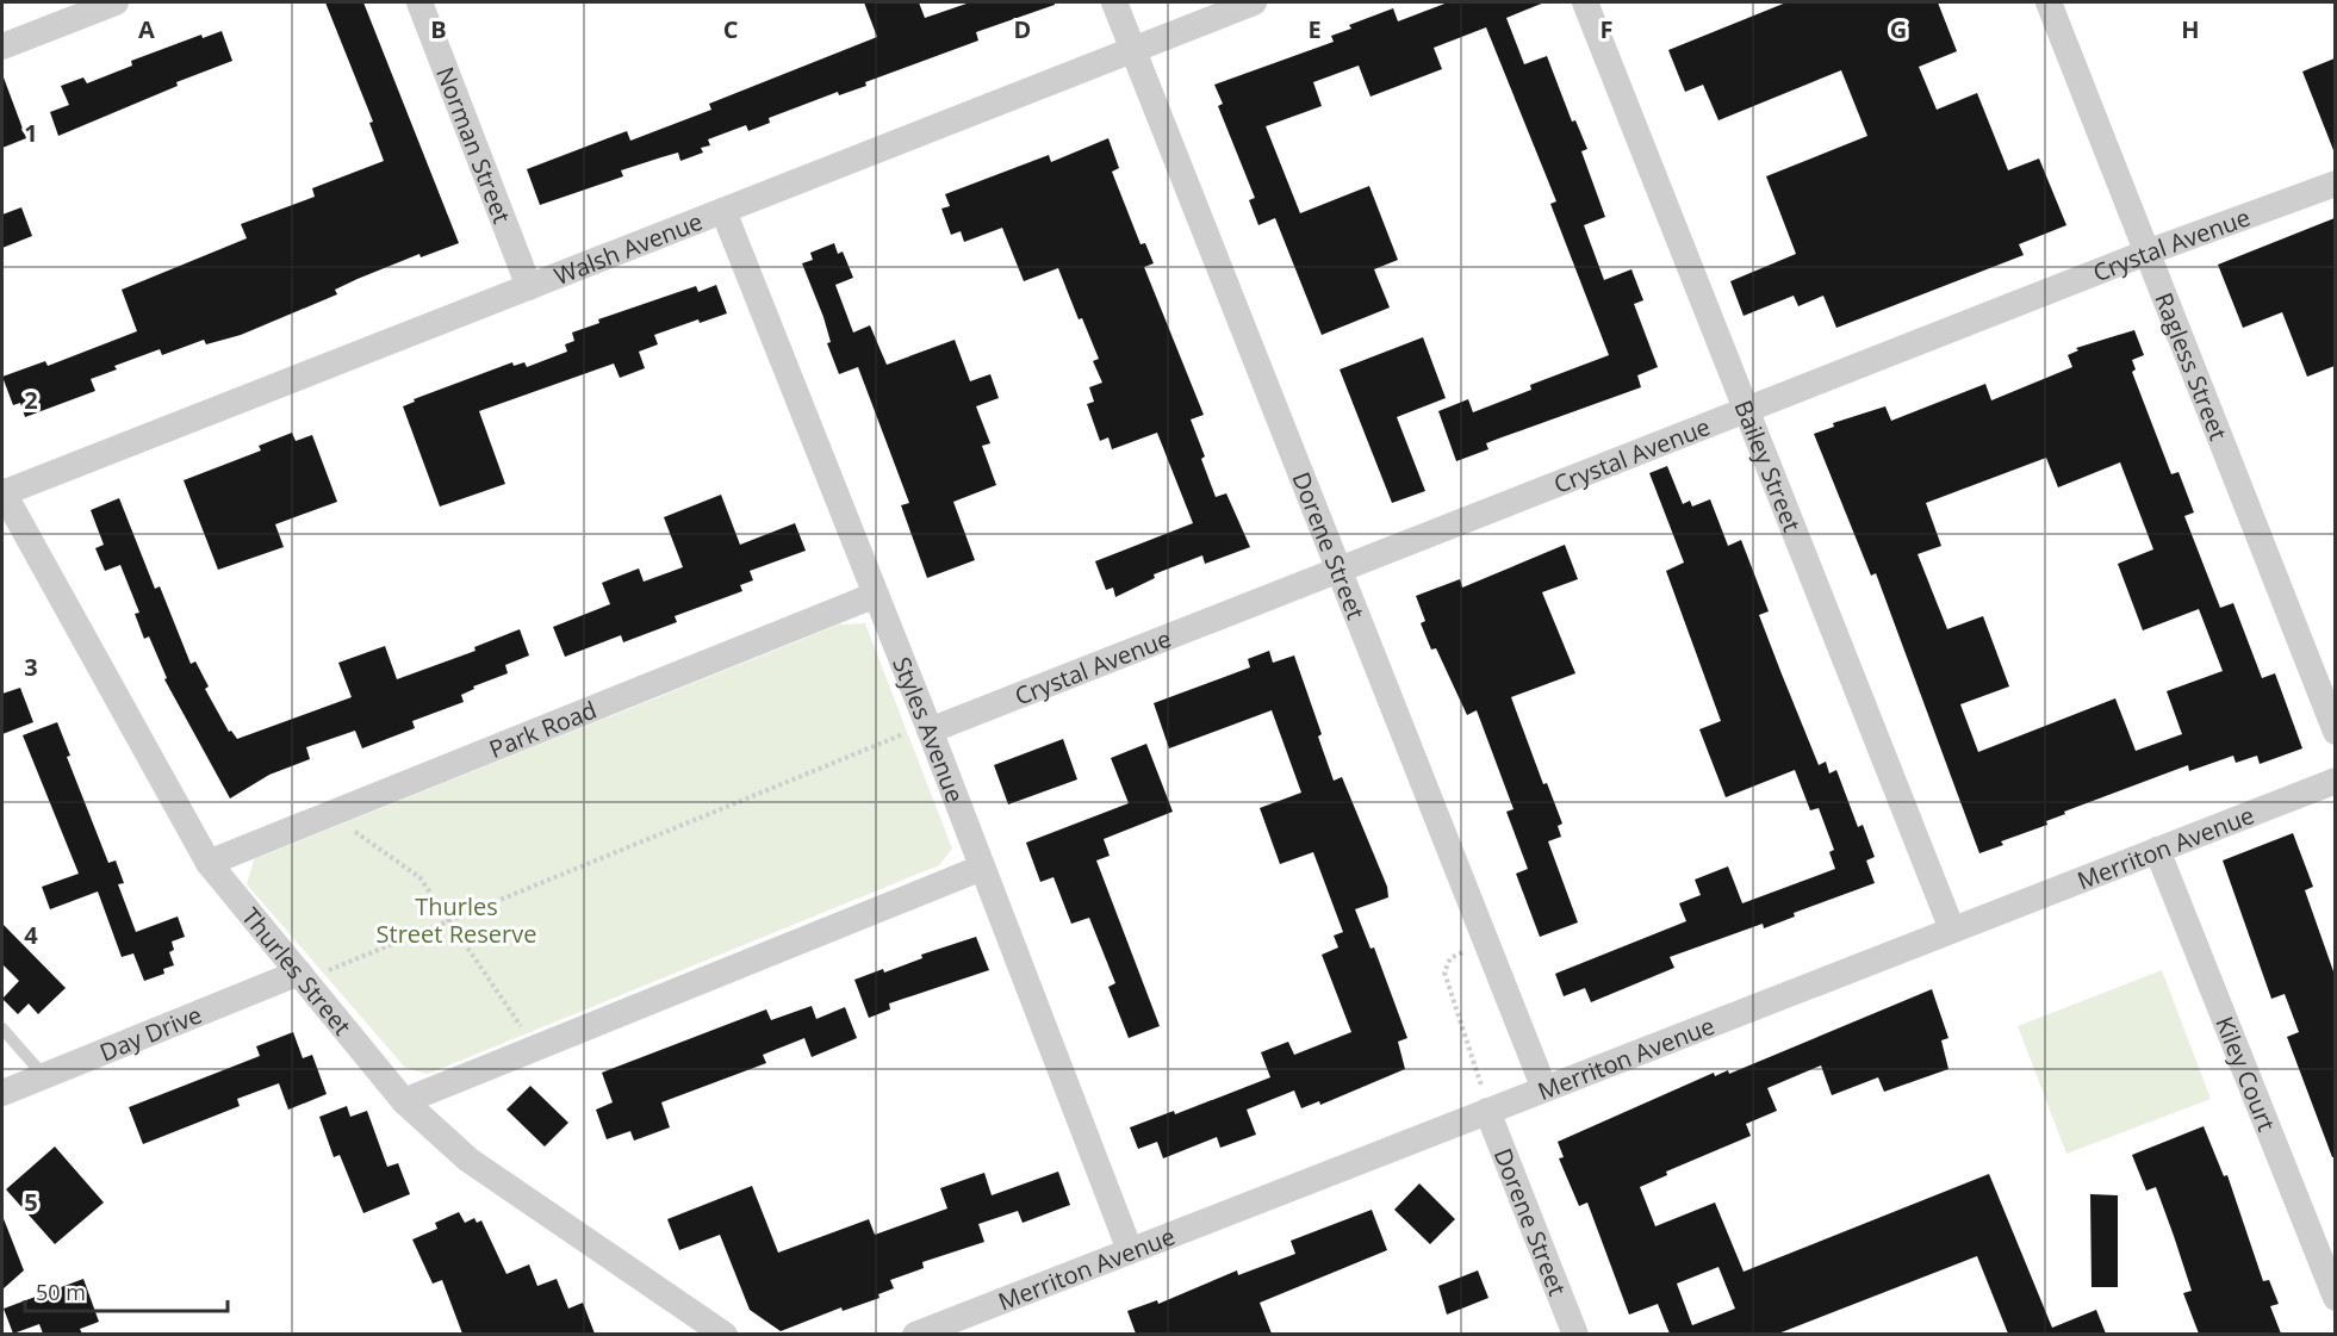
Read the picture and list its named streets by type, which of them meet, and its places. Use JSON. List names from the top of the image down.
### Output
{
  "streets": {
    "street": [
      "Norman Street",
      "Crystal Avenue",
      "Walsh Avenue",
      "Ragless Street",
      "Bailey Street",
      "Dorene Street",
      "Park Road",
      "Styles Avenue",
      "Merriton Avenue",
      "Thurles Street",
      "Day Drive",
      "Kiley Court"
    ]
  },
  "crossings": [
    ["Norman Street", "Walsh Avenue"],
    ["Crystal Avenue", "Ragless Street"],
    ["Crystal Avenue", "Bailey Street"],
    ["Crystal Avenue", "Dorene Street"],
    ["Crystal Avenue", "Styles Avenue"],
    ["Walsh Avenue", "Dorene Street"],
    ["Walsh Avenue", "Styles Avenue"],
    ["Walsh Avenue", "Thurles Street"],
    ["Bailey Street", "Merriton Avenue"],
    ["Dorene Street", "Merriton Avenue"],
    ["Park Road", "Styles Avenue"],
    ["Park Road", "Thurles Street"],
    ["Styles Avenue", "Merriton Avenue"],
    ["Merriton Avenue", "Kiley Court"],
    ["Thurles Street", "Day Drive"]
  ],
  "parks": ["Thurles Street Reserve"],
  "scale_bar": "50 m",
  "grid": {
    "columns": [
      "A",
      "B",
      "C",
      "D",
      "E",
      "F",
      "G",
      "H"
    ],
    "rows": [
      "1",
      "2",
      "3",
      "4",
      "5"
    ]
  }
}
